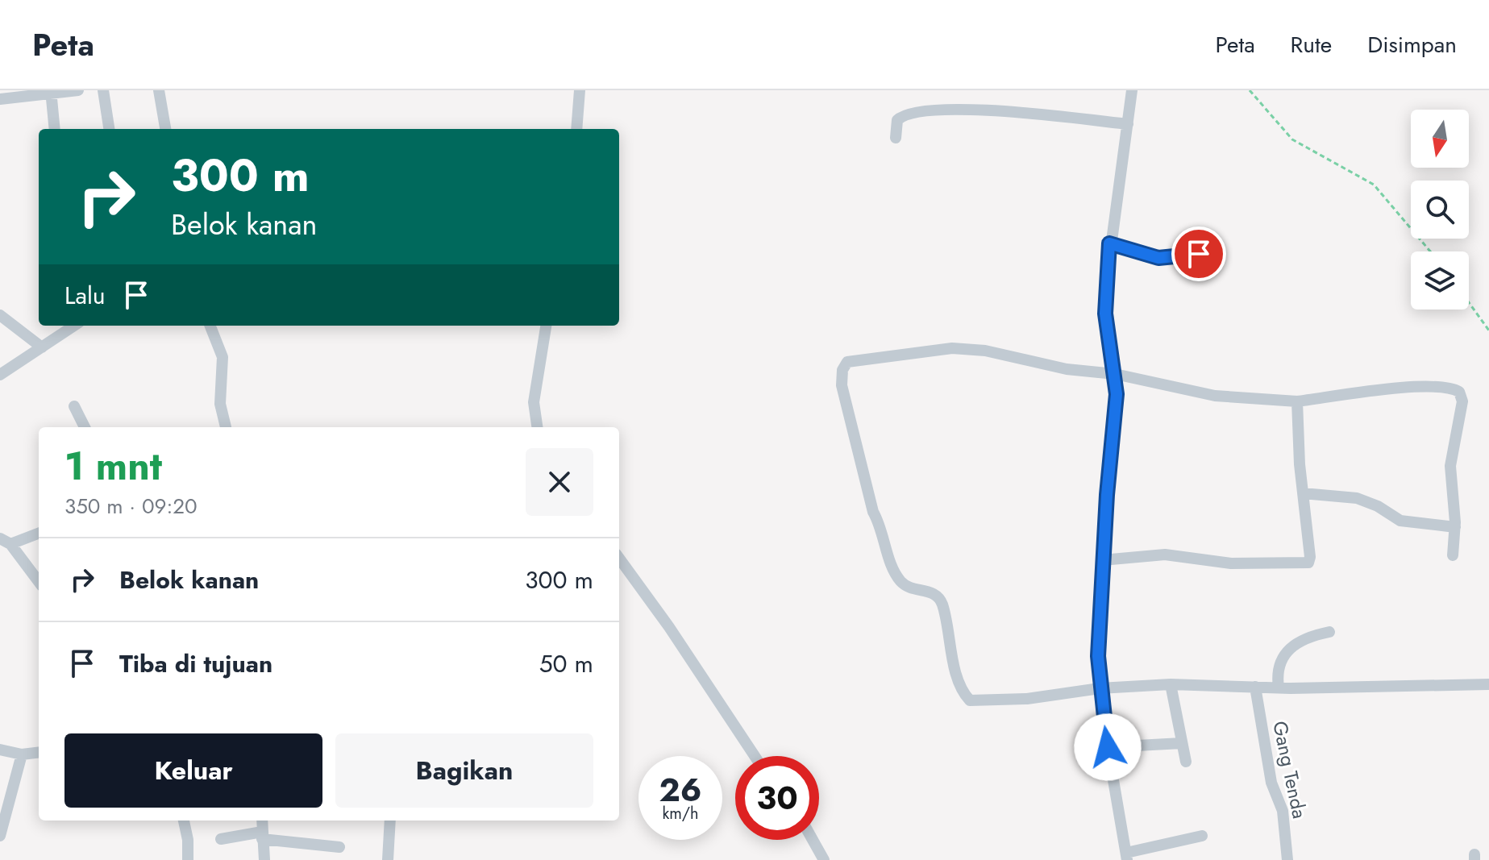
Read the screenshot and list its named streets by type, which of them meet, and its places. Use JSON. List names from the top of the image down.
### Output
{
  "streets": {
    "street": ["Gang Tenda"]
  },
  "north": "bottom",
  "page": {
    "header": "Peta",
    "nav": ["Peta", "Rute", "Disimpan"],
    "turn": ["300 m", "Belok kanan"],
    "then": "Lalu",
    "heading": ["1 mnt", "350 m · 09:20"],
    "list": [
      {
        "name": "Belok kanan",
        "value": "300 m"
      },
      {
        "name": "Tiba di tujuan",
        "value": "50 m"
      }
    ],
    "buttons": ["Keluar", "Bagikan"],
    "speed": "26 km/h",
    "limit": "30"
  }
}
